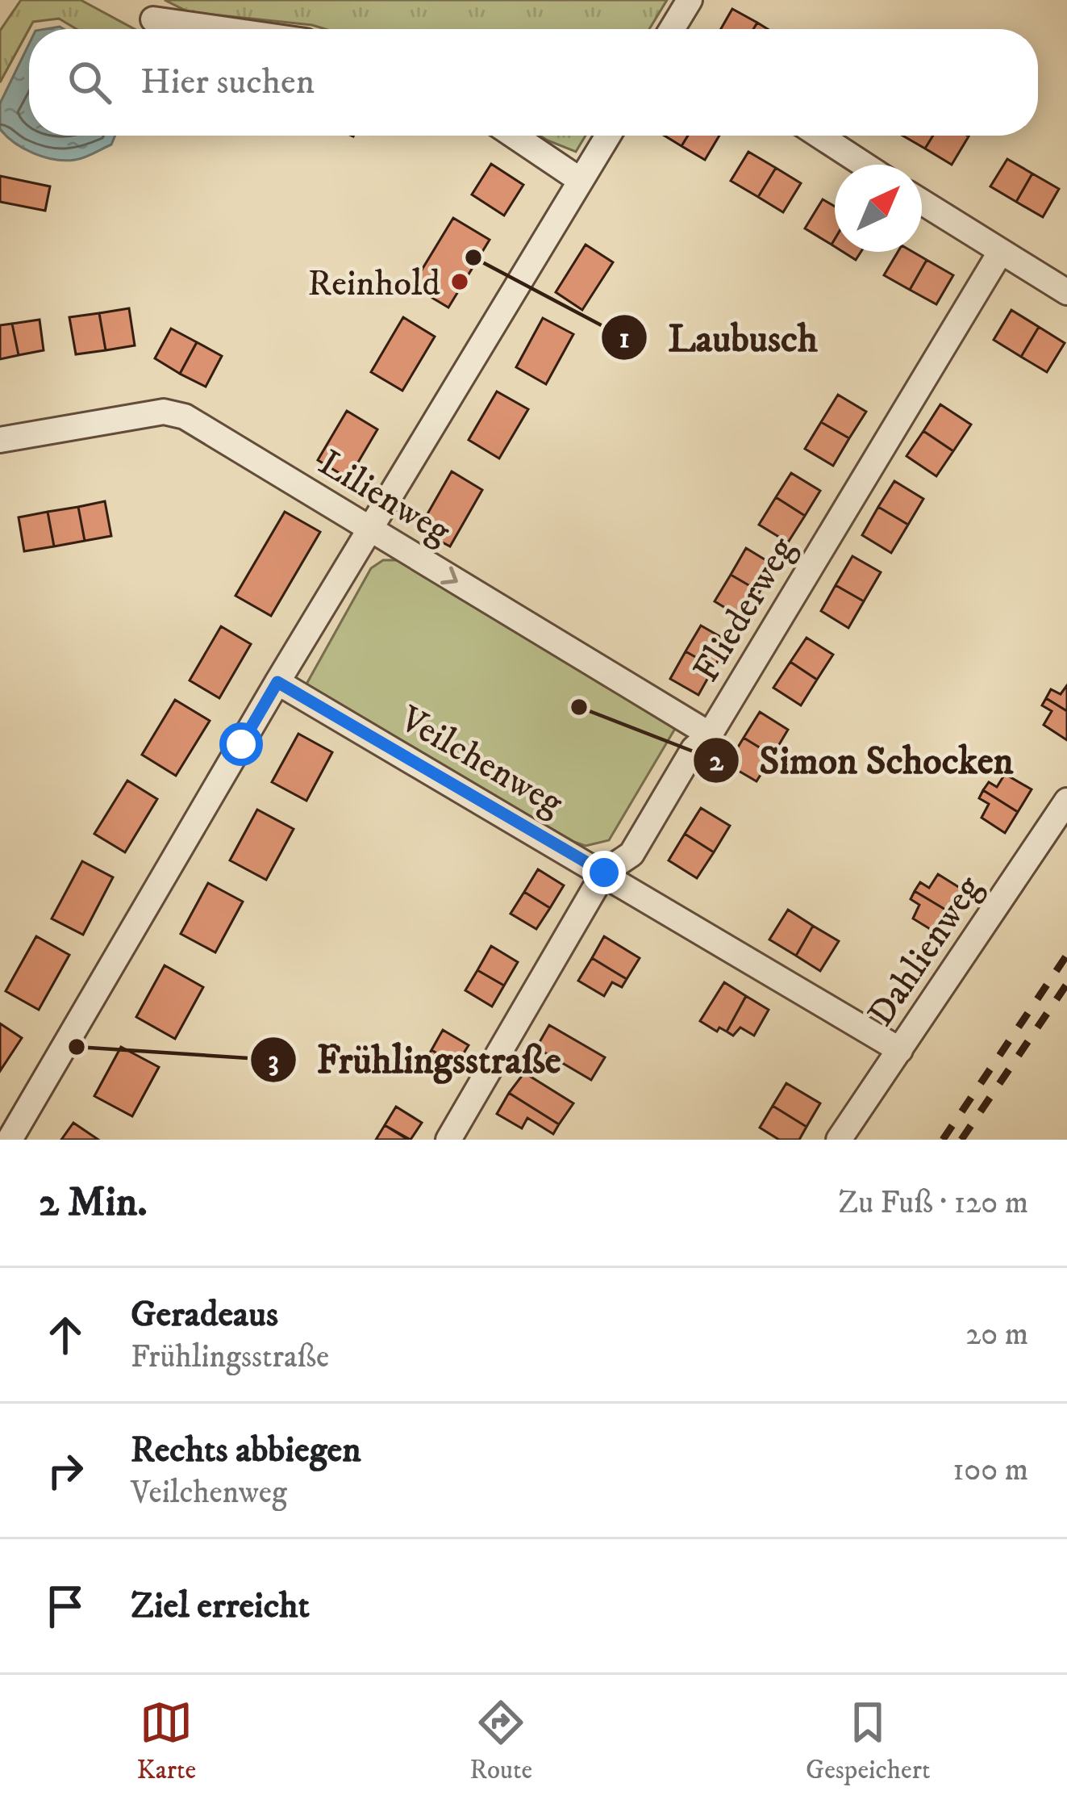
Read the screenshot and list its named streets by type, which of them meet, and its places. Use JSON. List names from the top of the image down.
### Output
{
  "streets": {
    "street": [
      "Lilienweg",
      "Fliederweg",
      "Veilchenweg",
      "Dahlienweg"
    ]
  },
  "crossings": [
    ["Lilienweg", "Fliederweg"],
    ["Fliederweg", "Veilchenweg"],
    ["Veilchenweg", "Dahlienweg"]
  ],
  "one_way": ["Lilienweg"],
  "places": [
    "Laubusch",
    "Reinhold",
    "Simon Schocken",
    "Frühlingsstraße"
  ],
  "north": "top right",
  "page": {
    "search": "Hier suchen",
    "heading": ["2 Min.", "Zu Fuß · 120 m"],
    "list": [
      ["Geradeaus", "Frühlingsstraße", "20 m"],
      ["Rechts abbiegen", "Veilchenweg", "100 m"],
      "Ziel erreicht"
    ],
    "nav": ["Karte", "Route", "Gespeichert"]
  }
}
